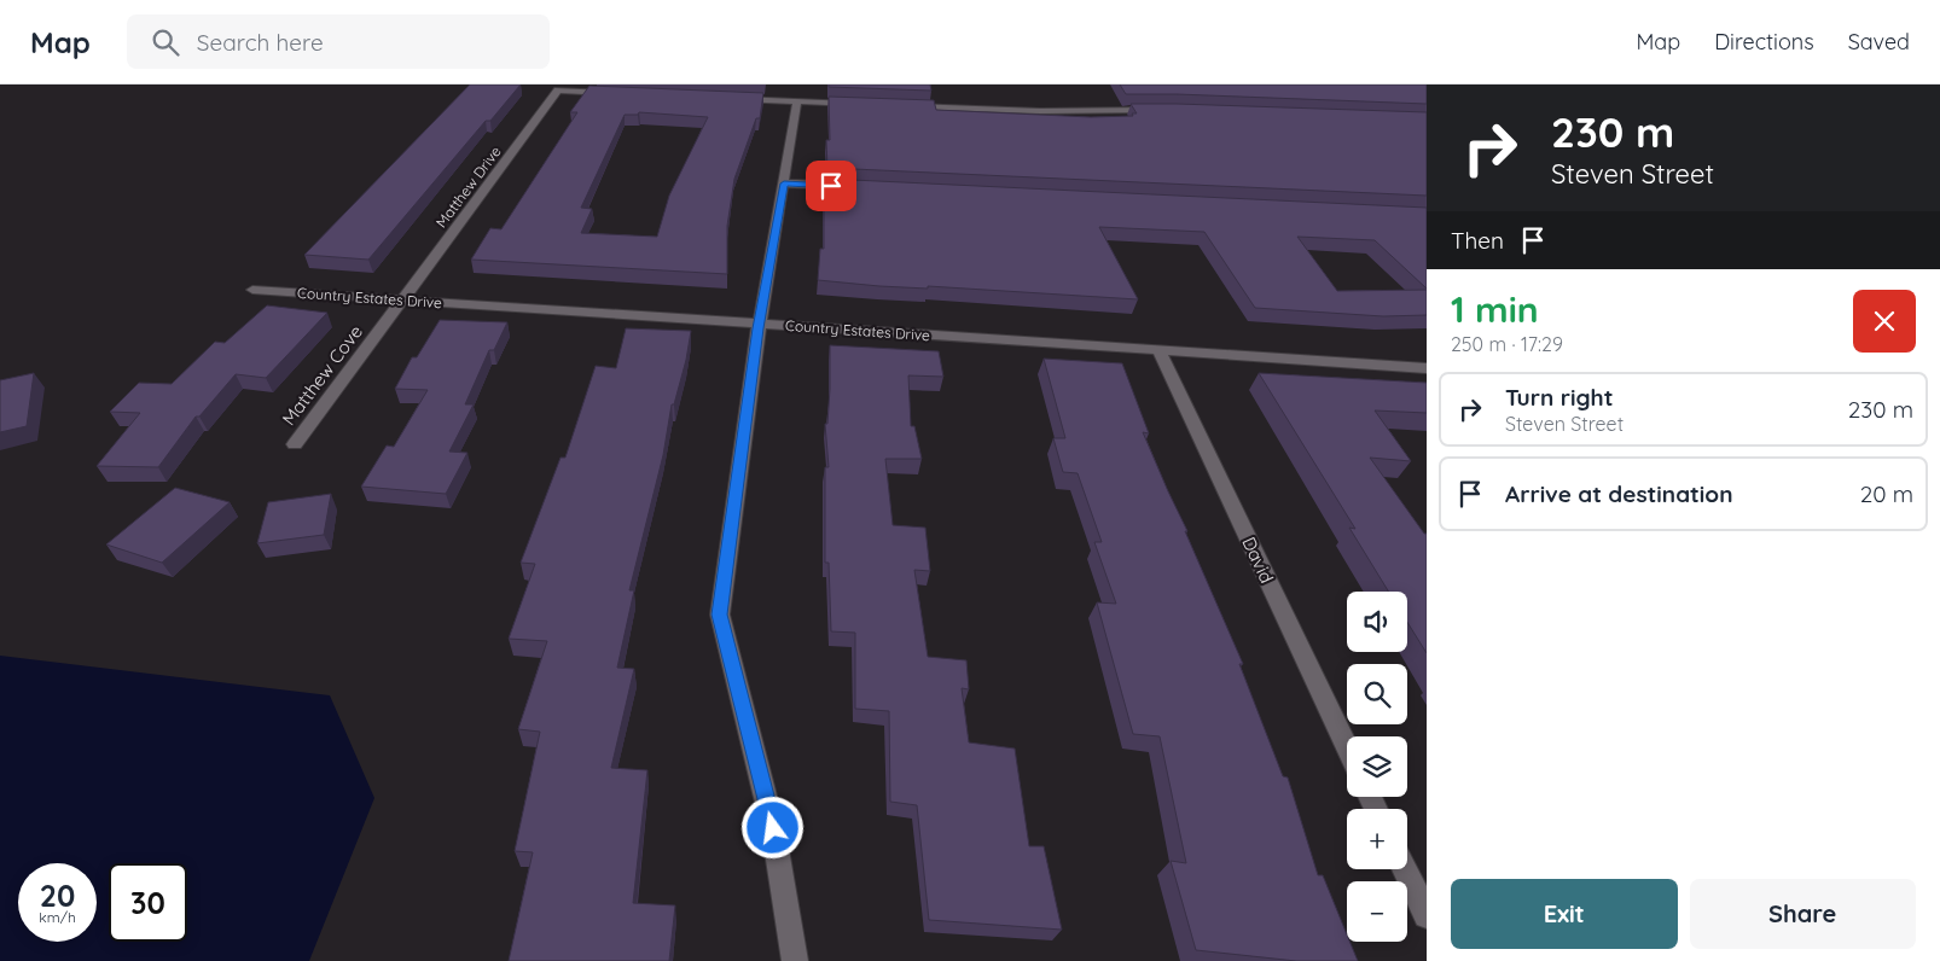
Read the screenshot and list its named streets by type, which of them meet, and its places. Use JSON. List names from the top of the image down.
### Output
{
  "streets": {
    "street": [
      "Matthew Drive",
      "Country Estates Drive",
      "Matthew Cove",
      "David"
    ]
  },
  "crossings": [
    ["Matthew Drive", "Country Estates Drive"],
    ["Matthew Drive", "Matthew Cove"],
    ["Country Estates Drive", "Matthew Cove"],
    ["Country Estates Drive", "David"]
  ],
  "page": {
    "header": "Map",
    "search": "Search here",
    "nav": ["Map", "Directions", "Saved"],
    "turn": ["230 m", "Steven Street"],
    "then": "Then",
    "heading": ["1 min", "250 m · 17:29"],
    "list": [
      {
        "name": "Turn right",
        "note": "Steven Street",
        "value": "230 m"
      },
      {
        "name": "Arrive at destination",
        "value": "20 m"
      }
    ],
    "map_buttons": ["+", "−"],
    "speed": "20 km/h",
    "limit": "30",
    "buttons": ["Exit", "Share"]
  }
}
